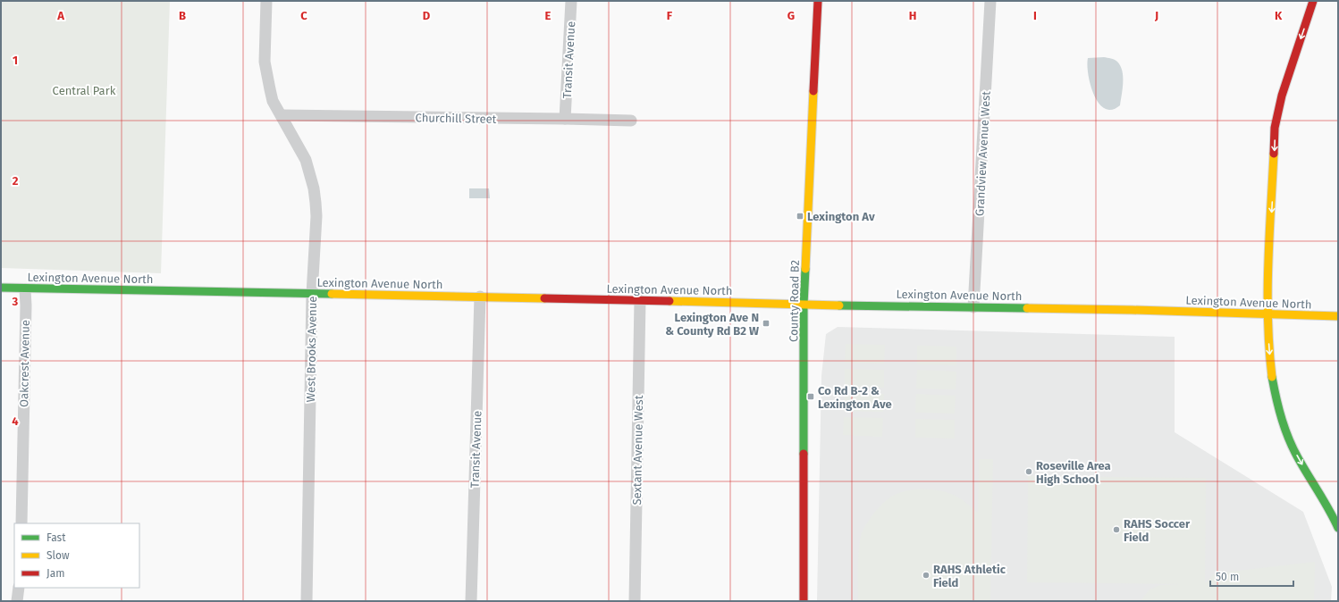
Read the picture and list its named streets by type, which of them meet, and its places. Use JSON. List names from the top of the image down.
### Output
{
  "streets": {
    "main road": ["Lexington Avenue North", "County Road B2"],
    "street": [
      "Transit Avenue",
      "Churchill Street",
      "Grandview Avenue West",
      "West Brooks Avenue",
      "Oakcrest Avenue",
      "Sextant Avenue West"
    ]
  },
  "crossings": [
    ["Transit Avenue", "Churchill Street"],
    ["Transit Avenue", "Lexington Avenue North"],
    ["Churchill Street", "West Brooks Avenue"],
    ["Grandview Avenue West", "Lexington Avenue North"],
    ["Lexington Avenue North", "County Road B2"],
    ["Lexington Avenue North", "West Brooks Avenue"],
    ["Lexington Avenue North", "Oakcrest Avenue"],
    ["Lexington Avenue North", "Sextant Avenue West"]
  ],
  "parks": ["Central Park"],
  "places": {
    "transit": ["Lexington Av", "Lexington Ave N & County Rd B2 W", "Co Rd B-2 & Lexington Ave"],
    "other": ["Roseville Area High School", "RAHS Soccer Field", "RAHS Athletic Field"]
  },
  "legend": ["Fast", "Slow", "Jam"],
  "scale_bar": "50 m",
  "grid": {
    "columns": [
      "A",
      "B",
      "C",
      "D",
      "E",
      "F",
      "G",
      "H",
      "I",
      "J",
      "K"
    ],
    "rows": [
      "1",
      "2",
      "3",
      "4"
    ]
  }
}
